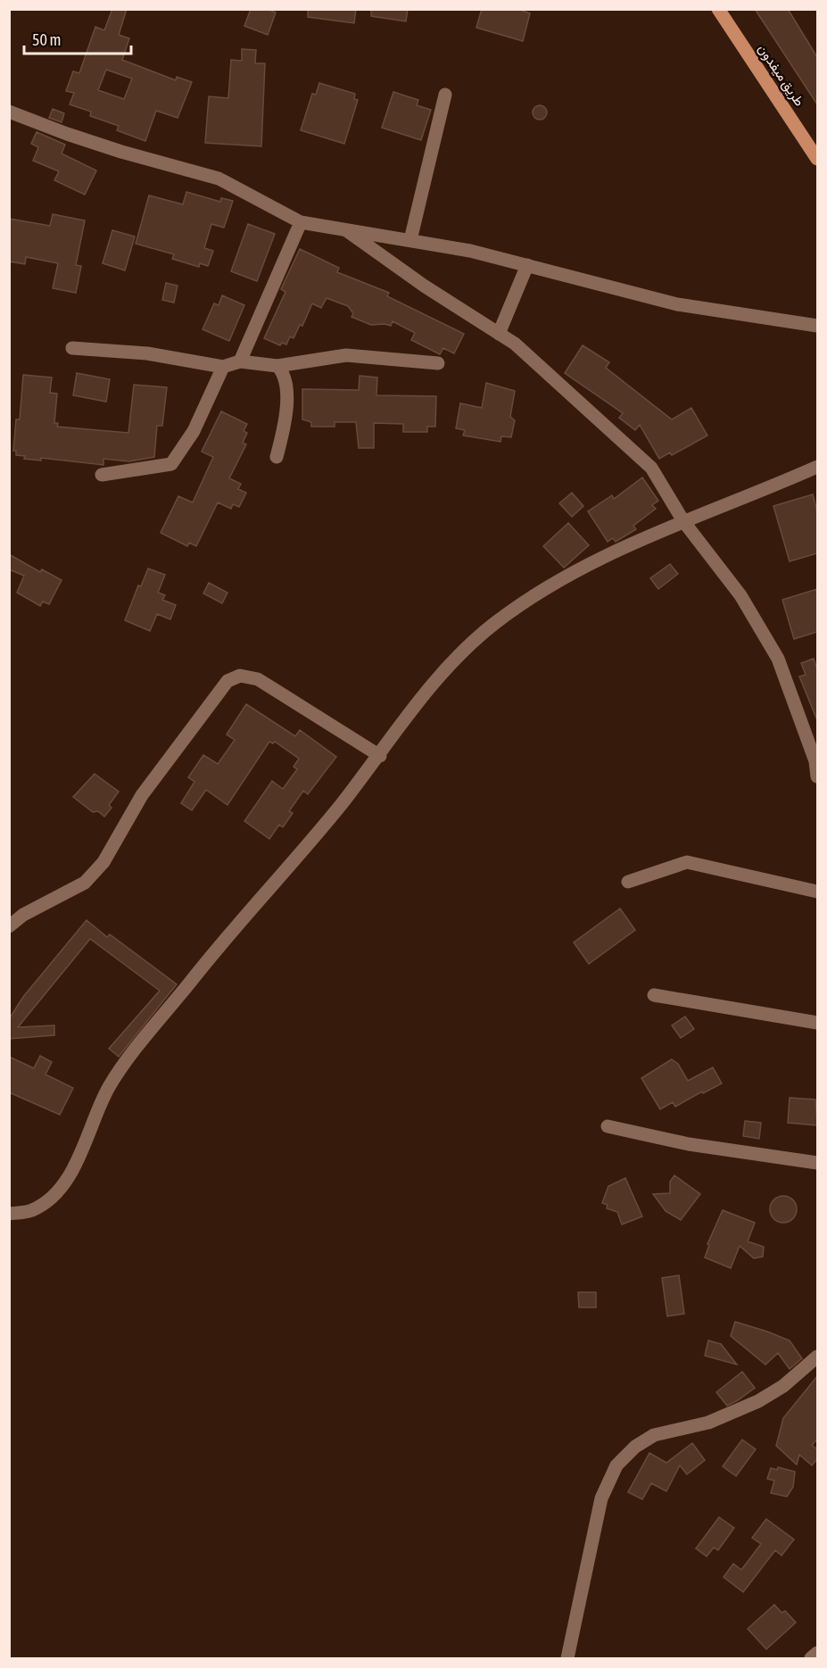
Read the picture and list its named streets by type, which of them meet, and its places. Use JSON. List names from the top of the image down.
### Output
{
  "streets": {
    "main road": ["طريق ميفدون"]
  },
  "scale_bar": "50 m"
}
